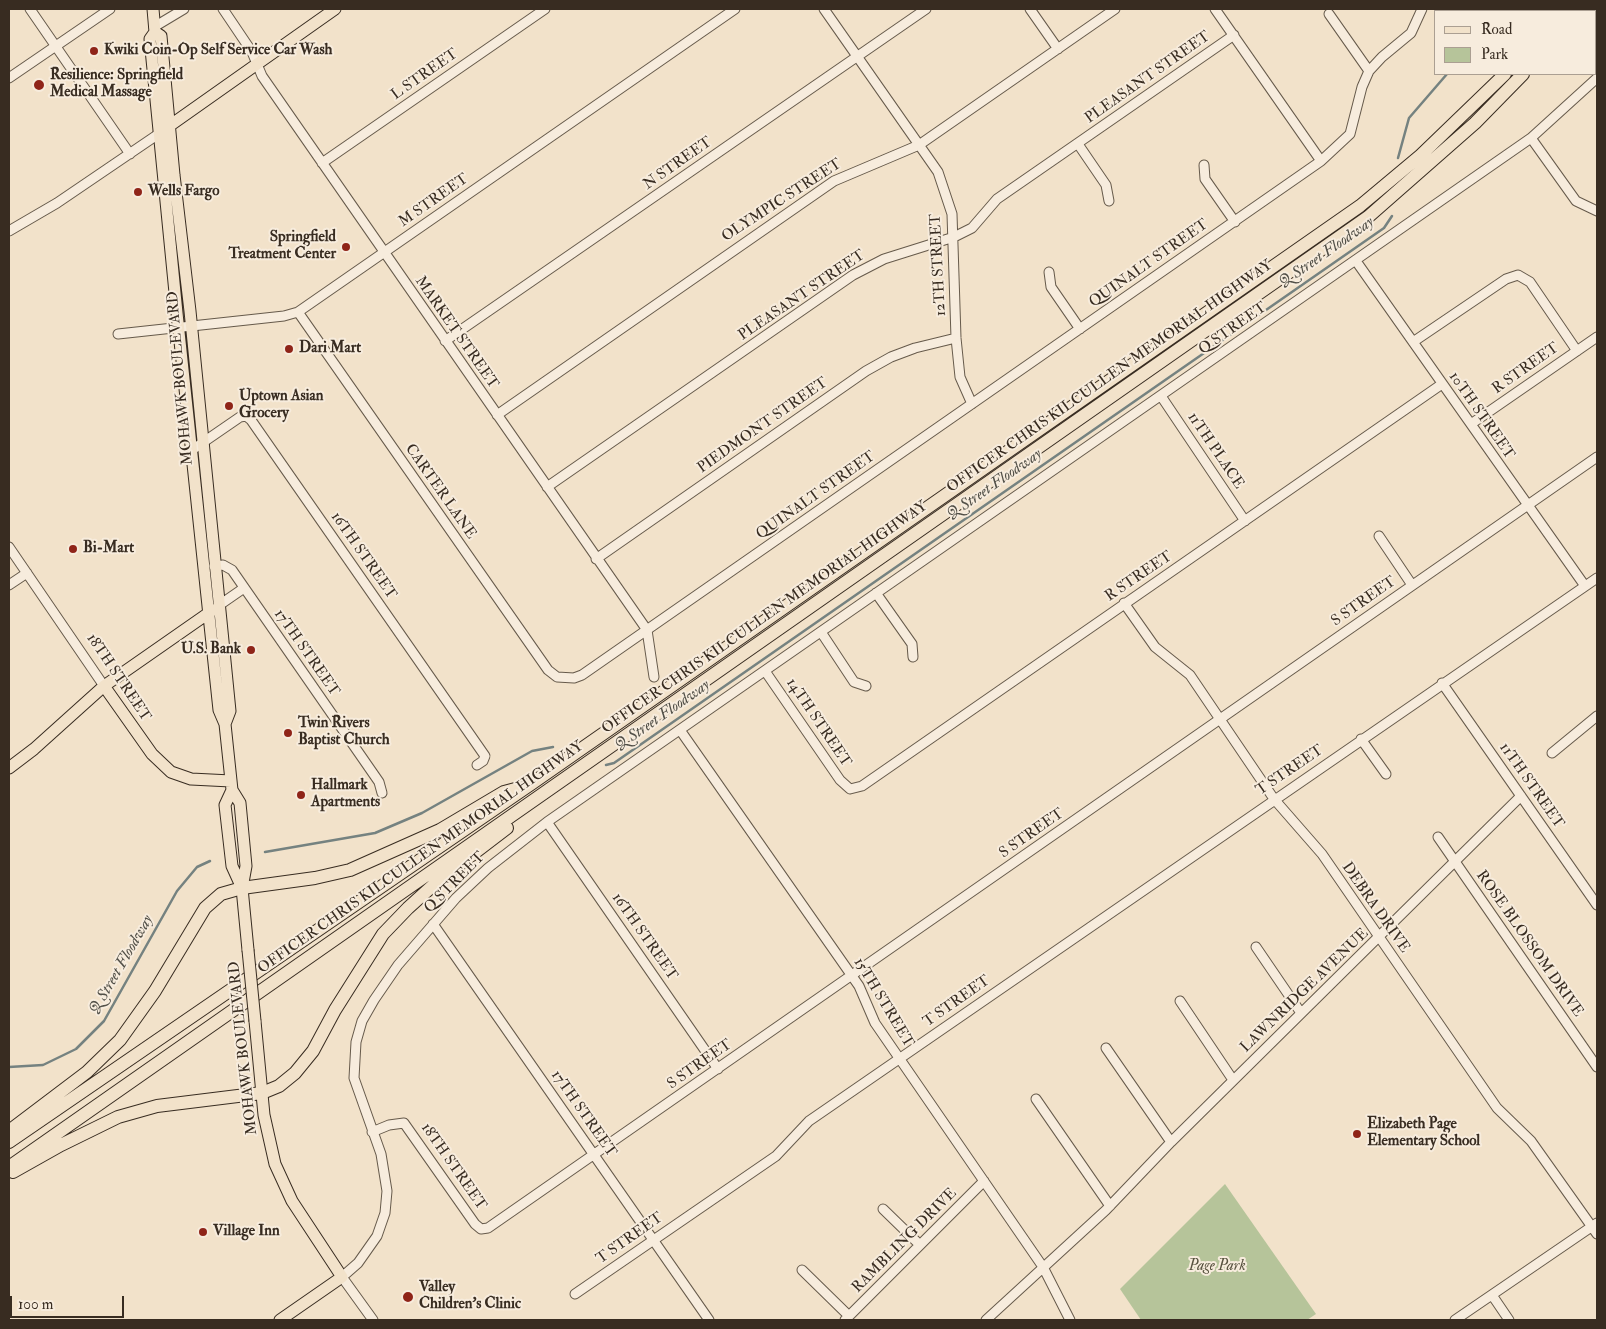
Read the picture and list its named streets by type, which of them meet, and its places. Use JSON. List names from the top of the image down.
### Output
{
  "streets": {
    "highway": ["OFFICER CHRIS KILCULLEN MEMORIAL HIGHWAY"],
    "main road": ["MOHAWK BOULEVARD", "18TH STREET"],
    "street": [
      "L STREET",
      "PLEASANT STREET",
      "N STREET",
      "M STREET",
      "OLYMPIC STREET",
      "QUINALT STREET",
      "12TH STREET",
      "Q STREET",
      "MARKET STREET",
      "R STREET",
      "10TH STREET",
      "PIEDMONT STREET",
      "11TH PLACE",
      "CARTER LANE",
      "16TH STREET",
      "S STREET",
      "17TH STREET",
      "14TH STREET",
      "T STREET",
      "11TH STREET",
      "DEBRA DRIVE",
      "ROSE BLOSSOM DRIVE",
      "LAWNRIDGE AVENUE",
      "15TH STREET",
      "RAMBLING DRIVE"
    ]
  },
  "crossings": [
    ["L STREET", "MARKET STREET"],
    ["PLEASANT STREET", "12TH STREET"],
    ["PLEASANT STREET", "MARKET STREET"],
    ["N STREET", "12TH STREET"],
    ["N STREET", "MARKET STREET"],
    ["M STREET", "MARKET STREET"],
    ["M STREET", "MOHAWK BOULEVARD"],
    ["M STREET", "CARTER LANE"],
    ["OLYMPIC STREET", "12TH STREET"],
    ["OLYMPIC STREET", "MARKET STREET"],
    ["QUINALT STREET", "12TH STREET"],
    ["QUINALT STREET", "MARKET STREET"],
    ["QUINALT STREET", "CARTER LANE"],
    ["12TH STREET", "PIEDMONT STREET"],
    ["Q STREET", "MOHAWK BOULEVARD"],
    ["Q STREET", "10TH STREET"],
    ["Q STREET", "11TH PLACE"],
    ["Q STREET", "16TH STREET"],
    ["Q STREET", "17TH STREET"],
    ["Q STREET", "18TH STREET"],
    ["Q STREET", "14TH STREET"],
    ["Q STREET", "15TH STREET"],
    ["MARKET STREET", "PIEDMONT STREET"],
    ["R STREET", "10TH STREET"],
    ["R STREET", "11TH PLACE"],
    ["R STREET", "14TH STREET"],
    ["R STREET", "DEBRA DRIVE"],
    ["MOHAWK BOULEVARD", "16TH STREET"],
    ["MOHAWK BOULEVARD", "17TH STREET"],
    ["MOHAWK BOULEVARD", "18TH STREET"],
    ["10TH STREET", "S STREET"],
    ["10TH STREET", "T STREET"],
    ["16TH STREET", "S STREET"],
    ["S STREET", "17TH STREET"],
    ["S STREET", "18TH STREET"],
    ["S STREET", "DEBRA DRIVE"],
    ["S STREET", "15TH STREET"],
    ["17TH STREET", "T STREET"],
    ["T STREET", "11TH STREET"],
    ["T STREET", "DEBRA DRIVE"],
    ["T STREET", "15TH STREET"],
    ["11TH STREET", "LAWNRIDGE AVENUE"],
    ["DEBRA DRIVE", "LAWNRIDGE AVENUE"],
    ["ROSE BLOSSOM DRIVE", "LAWNRIDGE AVENUE"],
    ["LAWNRIDGE AVENUE", "15TH STREET"],
    ["15TH STREET", "RAMBLING DRIVE"]
  ],
  "water": ["Q Street Floodway"],
  "parks": ["Page Park"],
  "places": [
    "Kwiki Coin-Op Self Service Car Wash",
    "Resilience: Springfield Medical Massage",
    "Wells Fargo",
    "Springfield Treatment Center",
    "Dari Mart",
    "Uptown Asian Grocery",
    "Bi-Mart",
    "U.S. Bank",
    "Twin Rivers Baptist Church",
    "Hallmark Apartments",
    "Elizabeth Page Elementary School",
    "Village Inn",
    "Valley Children’s Clinic"
  ],
  "legend": ["Road", "Park"],
  "scale_bar": "100 m"
}
